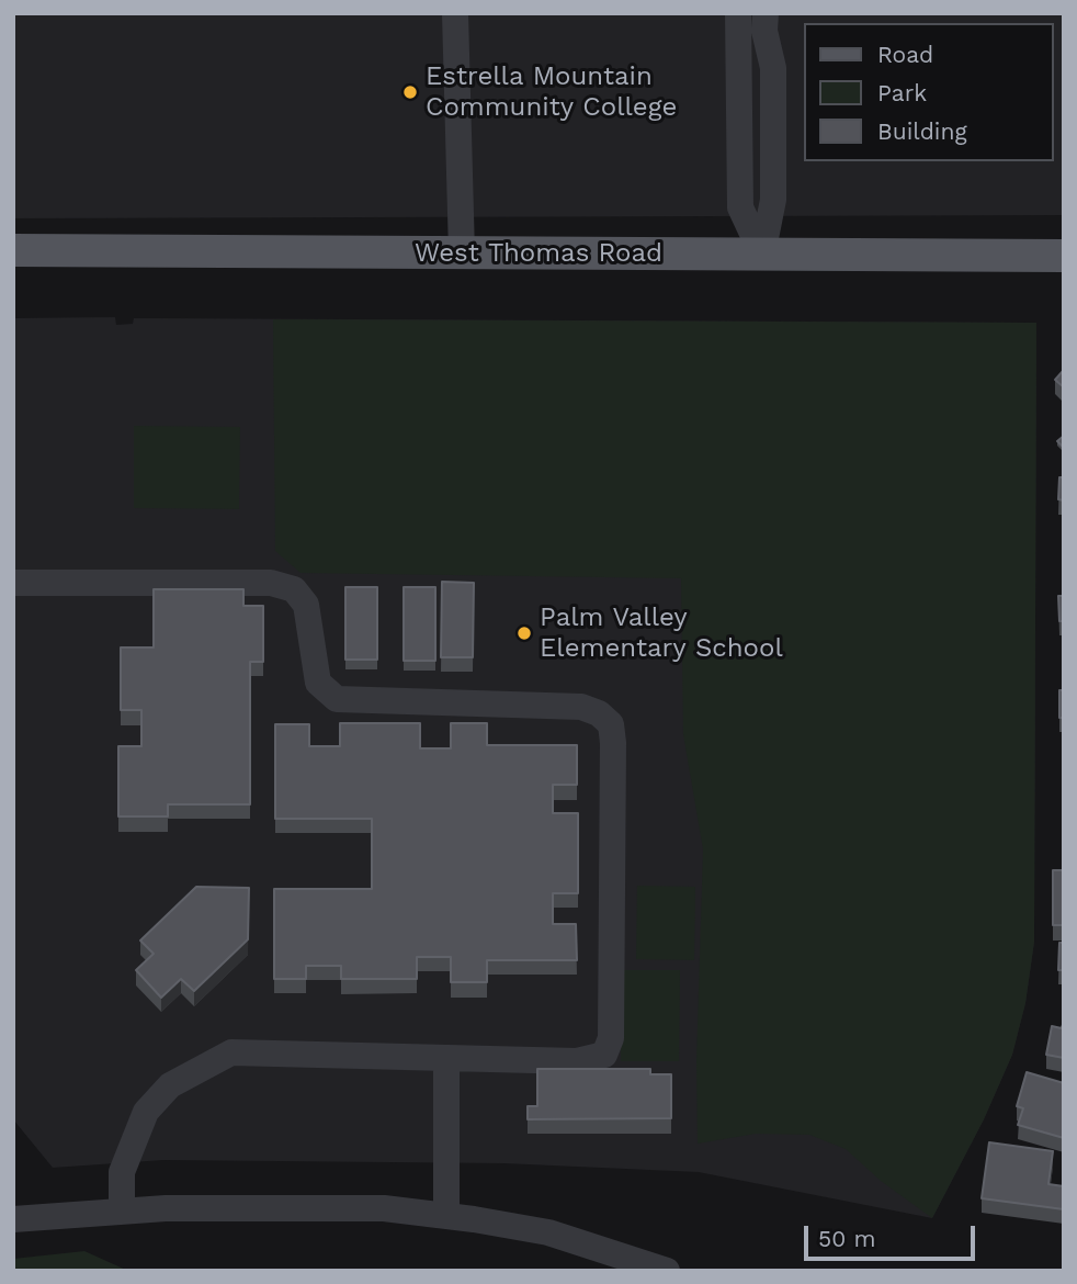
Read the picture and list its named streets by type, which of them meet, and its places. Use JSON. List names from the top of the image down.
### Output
{
  "streets": {
    "main road": ["West Thomas Road"]
  },
  "places": ["Estrella Mountain Community College", "Palm Valley Elementary School"],
  "legend": ["Road", "Park", "Building"],
  "scale_bar": "50 m"
}
